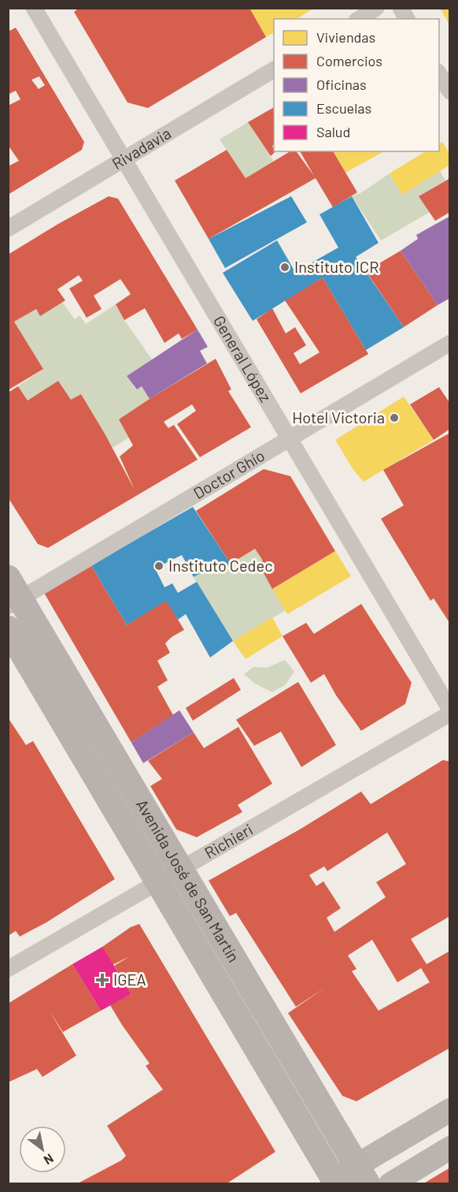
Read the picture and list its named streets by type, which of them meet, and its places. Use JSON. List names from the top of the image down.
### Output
{
  "streets": {
    "main road": ["Avenida José de San Martín"],
    "street": [
      "Rivadavia",
      "General López",
      "Doctor Ghío",
      "Richieri"
    ]
  },
  "crossings": [
    ["Rivadavia", "General López"],
    ["General López", "Doctor Ghío"],
    ["Doctor Ghío", "Avenida José de San Martín"],
    ["Richieri", "Avenida José de San Martín"]
  ],
  "places": {
    "other": ["Instituto ICR", "Hotel Victoria", "Instituto Cedec"],
    "health": ["IGEA"]
  },
  "legend": [
    "Viviendas",
    "Comercios",
    "Oficinas",
    "Escuelas",
    "Salud"
  ],
  "north": "bottom right"
}
